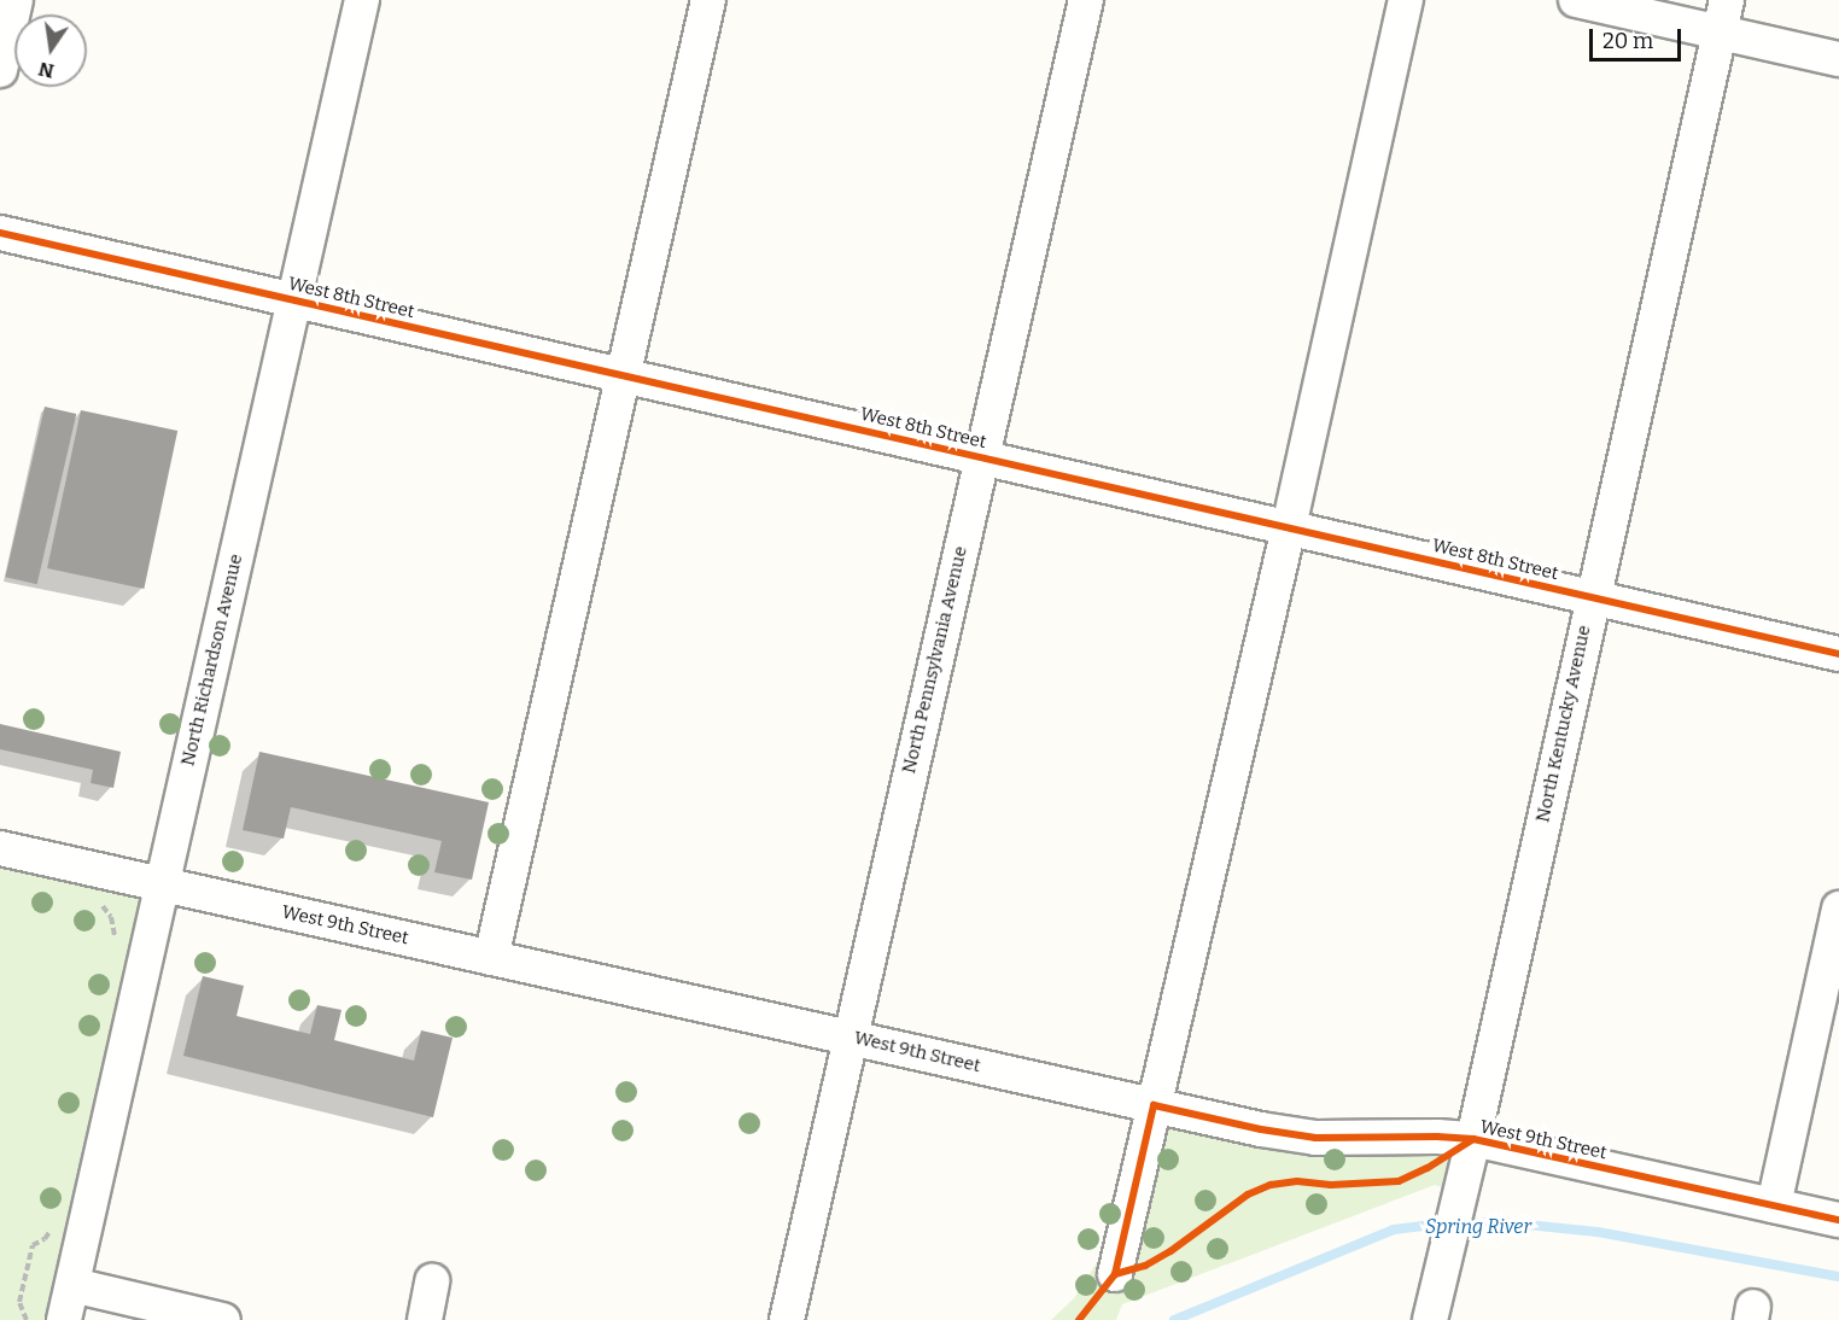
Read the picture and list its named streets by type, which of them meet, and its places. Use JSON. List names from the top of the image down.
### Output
{
  "streets": {
    "street": [
      "West 8th Street",
      "North Richardson Avenue",
      "North Pennsylvania Avenue",
      "North Kentucky Avenue",
      "West 9th Street"
    ]
  },
  "crossings": [
    ["West 8th Street", "North Richardson Avenue"],
    ["West 8th Street", "North Pennsylvania Avenue"],
    ["West 8th Street", "North Kentucky Avenue"],
    ["North Richardson Avenue", "West 9th Street"],
    ["North Pennsylvania Avenue", "West 9th Street"],
    ["North Kentucky Avenue", "West 9th Street"]
  ],
  "water": ["Spring River"],
  "scale_bar": "20 m",
  "north": "bottom"
}
